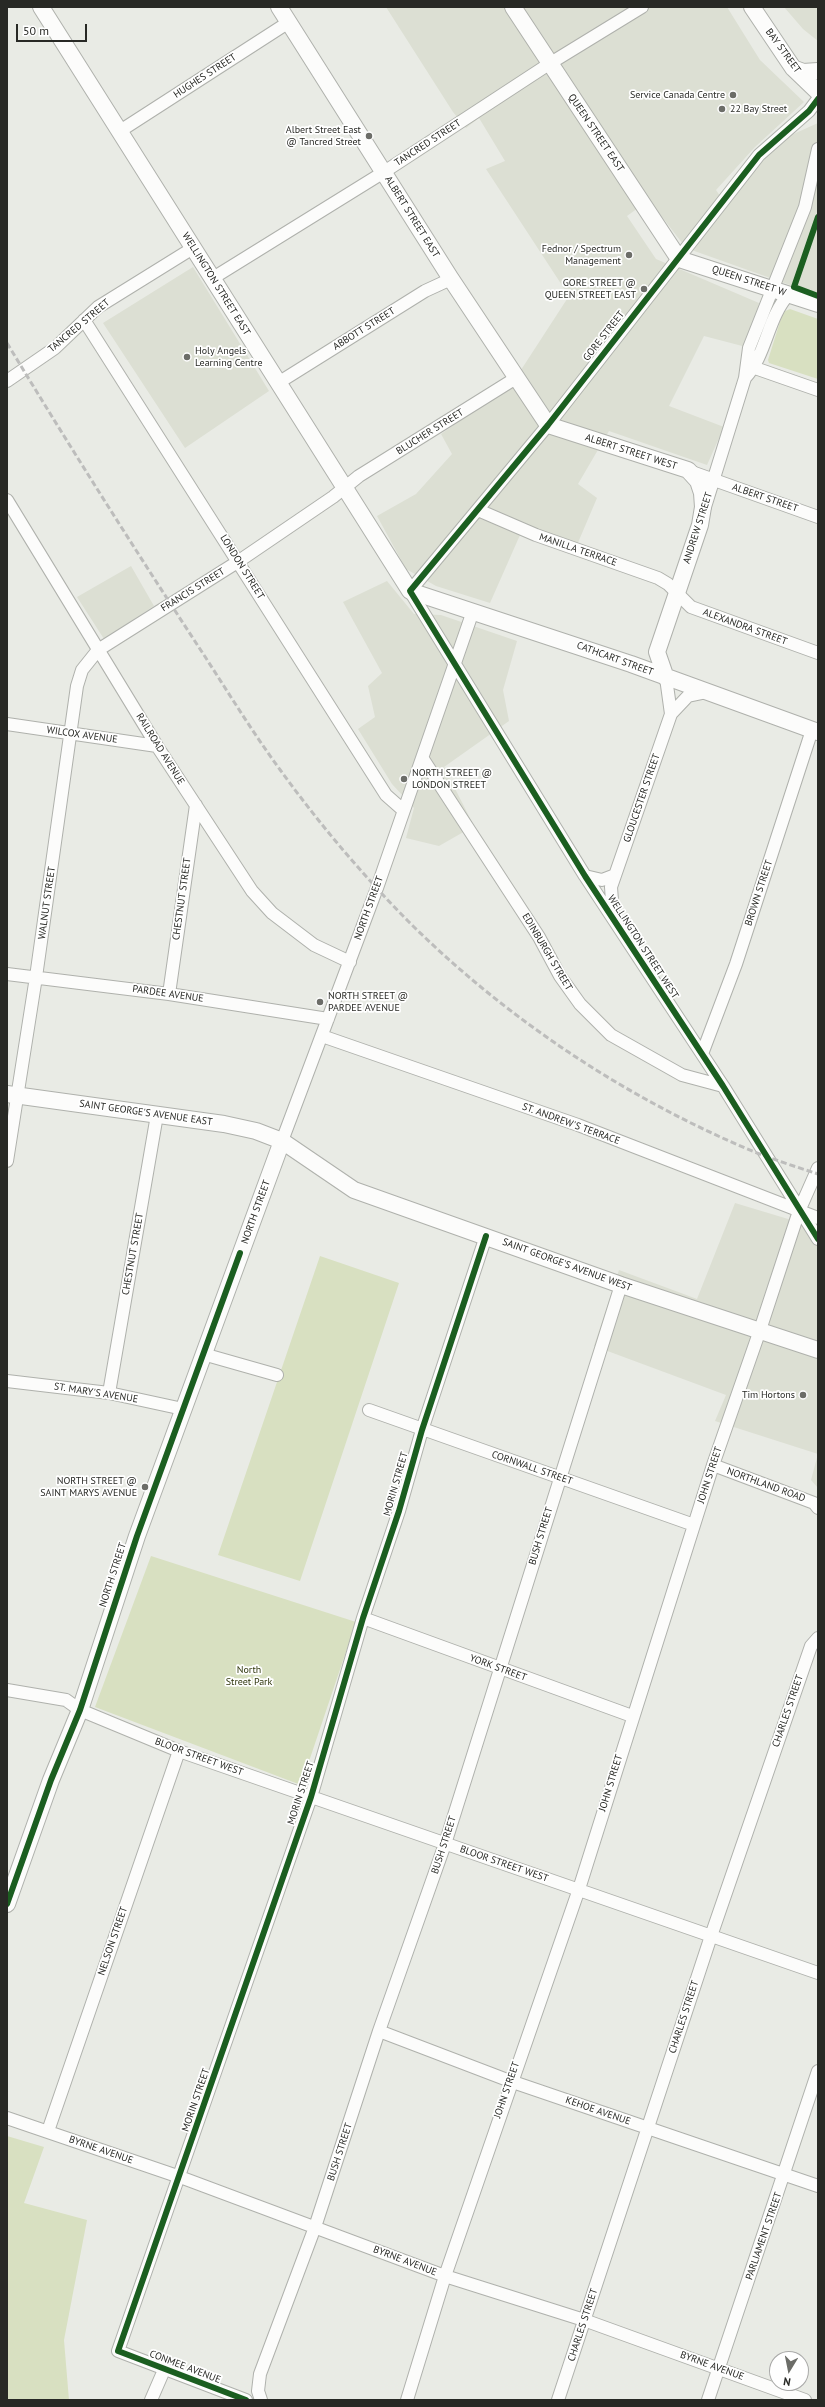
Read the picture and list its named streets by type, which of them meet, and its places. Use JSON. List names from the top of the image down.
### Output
{
  "streets": {
    "main road": [
      "BAY STREET",
      "QUEEN STREET EAST",
      "ALBERT STREET EAST",
      "QUEEN STREET W",
      "WELLINGTON STREET EAST",
      "ALBERT STREET WEST",
      "ANDREW STREET",
      "CATHCART STREET",
      "NORTH STREET",
      "SAINT GEORGE'S AVENUE EAST",
      "SAINT GEORGE'S AVENUE WEST"
    ],
    "street": [
      "HUGHES STREET",
      "TANCRED STREET",
      "ABBOTT STREET",
      "GORE STREET",
      "BLUCHER STREET",
      "ALBERT STREET",
      "MANILLA TERRACE",
      "LONDON STREET",
      "FRANCIS STREET",
      "ALEXANDRA STREET",
      "WILCOX AVENUE",
      "RAILROAD AVENUE",
      "GLOUCESTER STREET",
      "BROWN STREET",
      "CHESTNUT STREET",
      "WALNUT STREET",
      "WELLINGTON STREET WEST",
      "EDINBURGH STREET",
      "PARDEE AVENUE",
      "ST. ANDREW'S TERRACE",
      "ST. MARY'S AVENUE",
      "CORNWALL STREET",
      "JOHN STREET",
      "MORIN STREET",
      "NORTHLAND ROAD",
      "BUSH STREET",
      "YORK STREET",
      "CHARLES STREET",
      "BLOOR STREET WEST",
      "NELSON STREET",
      "KEHOE AVENUE",
      "BYRNE AVENUE",
      "PARLIAMENT STREET",
      "CONMEE AVENUE"
    ]
  },
  "crossings": [
    ["HUGHES STREET", "ALBERT STREET EAST"],
    ["HUGHES STREET", "WELLINGTON STREET EAST"],
    ["QUEEN STREET EAST", "TANCRED STREET"],
    ["QUEEN STREET EAST", "QUEEN STREET W"],
    ["QUEEN STREET EAST", "GORE STREET"],
    ["TANCRED STREET", "ALBERT STREET EAST"],
    ["TANCRED STREET", "WELLINGTON STREET EAST"],
    ["TANCRED STREET", "LONDON STREET"],
    ["ALBERT STREET EAST", "ABBOTT STREET"],
    ["ALBERT STREET EAST", "GORE STREET"],
    ["ALBERT STREET EAST", "BLUCHER STREET"],
    ["ALBERT STREET EAST", "ALBERT STREET WEST"],
    ["QUEEN STREET W", "GORE STREET"],
    ["QUEEN STREET W", "ANDREW STREET"],
    ["WELLINGTON STREET EAST", "ABBOTT STREET"],
    ["WELLINGTON STREET EAST", "GORE STREET"],
    ["WELLINGTON STREET EAST", "BLUCHER STREET"],
    ["WELLINGTON STREET EAST", "FRANCIS STREET"],
    ["WELLINGTON STREET EAST", "CATHCART STREET"],
    ["WELLINGTON STREET EAST", "NORTH STREET"],
    ["WELLINGTON STREET EAST", "WELLINGTON STREET WEST"],
    ["GORE STREET", "ALBERT STREET WEST"],
    ["GORE STREET", "MANILLA TERRACE"],
    ["GORE STREET", "CATHCART STREET"],
    ["BLUCHER STREET", "FRANCIS STREET"],
    ["ALBERT STREET WEST", "ALBERT STREET"],
    ["ALBERT STREET WEST", "ANDREW STREET"],
    ["ALBERT STREET", "ANDREW STREET"],
    ["ANDREW STREET", "MANILLA TERRACE"],
    ["ANDREW STREET", "ALEXANDRA STREET"],
    ["MANILLA TERRACE", "ALEXANDRA STREET"],
    ["LONDON STREET", "FRANCIS STREET"],
    ["LONDON STREET", "NORTH STREET"],
    ["FRANCIS STREET", "RAILROAD AVENUE"],
    ["FRANCIS STREET", "WALNUT STREET"],
    ["CATHCART STREET", "GLOUCESTER STREET"],
    ["CATHCART STREET", "BROWN STREET"],
    ["CATHCART STREET", "NORTH STREET"],
    ["WILCOX AVENUE", "RAILROAD AVENUE"],
    ["WILCOX AVENUE", "WALNUT STREET"],
    ["RAILROAD AVENUE", "CHESTNUT STREET"],
    ["RAILROAD AVENUE", "WALNUT STREET"],
    ["RAILROAD AVENUE", "NORTH STREET"],
    ["GLOUCESTER STREET", "WELLINGTON STREET WEST"],
    ["BROWN STREET", "WELLINGTON STREET WEST"],
    ["CHESTNUT STREET", "PARDEE AVENUE"],
    ["CHESTNUT STREET", "SAINT GEORGE'S AVENUE EAST"],
    ["CHESTNUT STREET", "ST. MARY'S AVENUE"],
    ["WALNUT STREET", "PARDEE AVENUE"],
    ["WALNUT STREET", "SAINT GEORGE'S AVENUE EAST"],
    ["NORTH STREET", "WELLINGTON STREET WEST"],
    ["NORTH STREET", "EDINBURGH STREET"],
    ["NORTH STREET", "PARDEE AVENUE"],
    ["NORTH STREET", "SAINT GEORGE'S AVENUE EAST"],
    ["NORTH STREET", "ST. ANDREW'S TERRACE"],
    ["NORTH STREET", "SAINT GEORGE'S AVENUE WEST"],
    ["NORTH STREET", "ST. MARY'S AVENUE"],
    ["NORTH STREET", "BLOOR STREET WEST"],
    ["WELLINGTON STREET WEST", "EDINBURGH STREET"],
    ["WELLINGTON STREET WEST", "ST. ANDREW'S TERRACE"],
    ["WELLINGTON STREET WEST", "JOHN STREET"],
    ["SAINT GEORGE'S AVENUE EAST", "SAINT GEORGE'S AVENUE WEST"],
    ["ST. ANDREW'S TERRACE", "JOHN STREET"],
    ["SAINT GEORGE'S AVENUE WEST", "JOHN STREET"],
    ["SAINT GEORGE'S AVENUE WEST", "MORIN STREET"],
    ["SAINT GEORGE'S AVENUE WEST", "BUSH STREET"],
    ["CORNWALL STREET", "JOHN STREET"],
    ["CORNWALL STREET", "MORIN STREET"],
    ["CORNWALL STREET", "BUSH STREET"],
    ["JOHN STREET", "NORTHLAND ROAD"],
    ["JOHN STREET", "YORK STREET"],
    ["JOHN STREET", "BLOOR STREET WEST"],
    ["JOHN STREET", "KEHOE AVENUE"],
    ["JOHN STREET", "BYRNE AVENUE"],
    ["MORIN STREET", "YORK STREET"],
    ["MORIN STREET", "BLOOR STREET WEST"],
    ["MORIN STREET", "BYRNE AVENUE"],
    ["MORIN STREET", "CONMEE AVENUE"],
    ["BUSH STREET", "YORK STREET"],
    ["BUSH STREET", "BLOOR STREET WEST"],
    ["BUSH STREET", "KEHOE AVENUE"],
    ["BUSH STREET", "BYRNE AVENUE"],
    ["CHARLES STREET", "BLOOR STREET WEST"],
    ["CHARLES STREET", "KEHOE AVENUE"],
    ["CHARLES STREET", "BYRNE AVENUE"],
    ["BLOOR STREET WEST", "NELSON STREET"],
    ["NELSON STREET", "BYRNE AVENUE"],
    ["KEHOE AVENUE", "PARLIAMENT STREET"],
    ["BYRNE AVENUE", "PARLIAMENT STREET"]
  ],
  "parks": ["North Street Park"],
  "places": [
    "Service Canada Centre",
    "22 Bay Street",
    "Albert Street East @ Tancred Street",
    "Fednor / Spectrum Management",
    "GORE STREET @ QUEEN STREET EAST",
    "Holy Angels Learning Centre",
    "NORTH STREET @ LONDON STREET",
    "NORTH STREET @ PARDEE AVENUE",
    "Tim Hortons",
    "NORTH STREET @ SAINT MARYS AVENUE"
  ],
  "scale_bar": "50 m",
  "north": "bottom"
}
